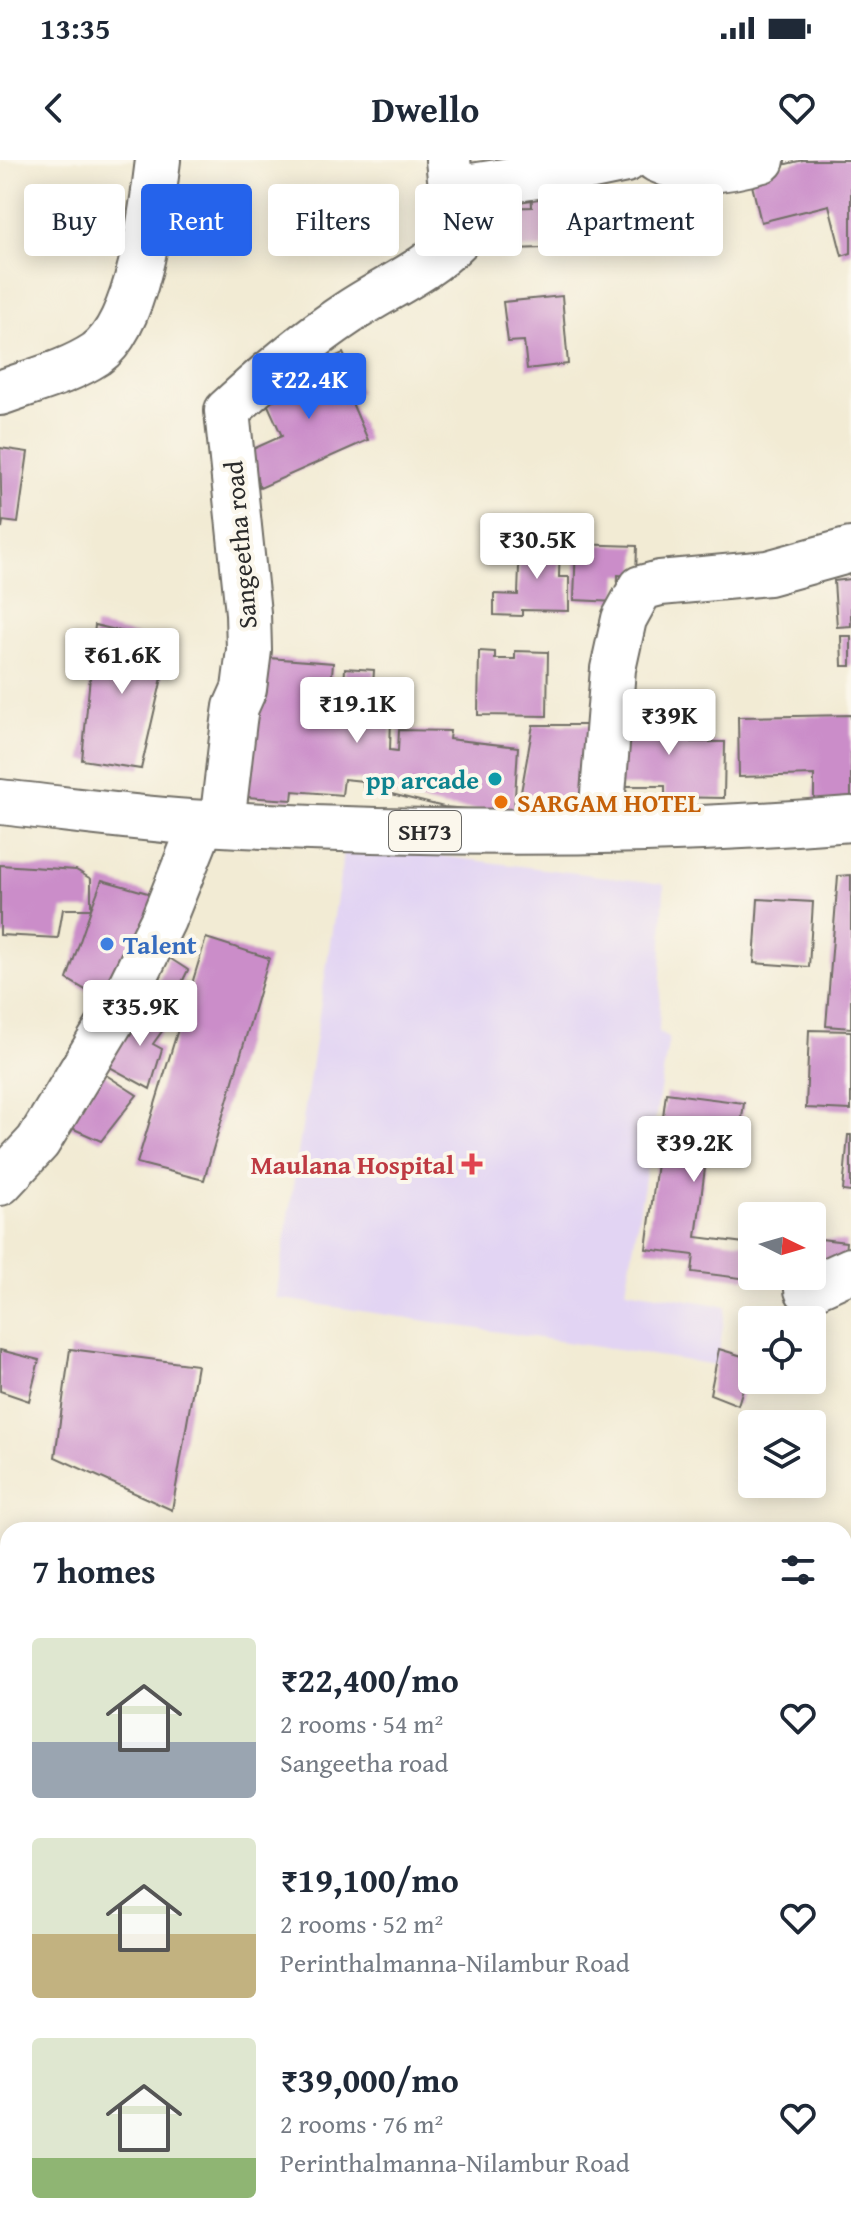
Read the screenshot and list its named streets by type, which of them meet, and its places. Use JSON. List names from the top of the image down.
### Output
{
  "streets": {
    "street": ["Sangeetha road", "SH73"]
  },
  "crossings": [
    ["Sangeetha road", "SH73"]
  ],
  "places": {
    "other": ["pp arcade", "SARGAM HOTEL", "Talent"],
    "health": ["Maulana Hospital"]
  },
  "north": "right",
  "page": {
    "status": "13:35",
    "header": "Dwello",
    "chip": [
      "Buy",
      "Rent",
      "Filters",
      "New",
      "Apartment"
    ],
    "price": [
      "₹22.4K",
      "₹30.5K",
      "₹61.6K",
      "₹19.1K",
      "₹39K",
      "₹35.9K",
      "₹39.2K"
    ],
    "heading": "7 homes",
    "list": [
      {
        "name": "₹22,400/mo",
        "note": "2 rooms · 54 m² · Sangeetha road"
      },
      {
        "name": "₹19,100/mo",
        "note": "2 rooms · 52 m² · Perinthalmanna-Nilambur Road"
      },
      {
        "name": "₹39,000/mo",
        "note": "2 rooms · 76 m² · Perinthalmanna-Nilambur Road"
      }
    ]
  }
}
